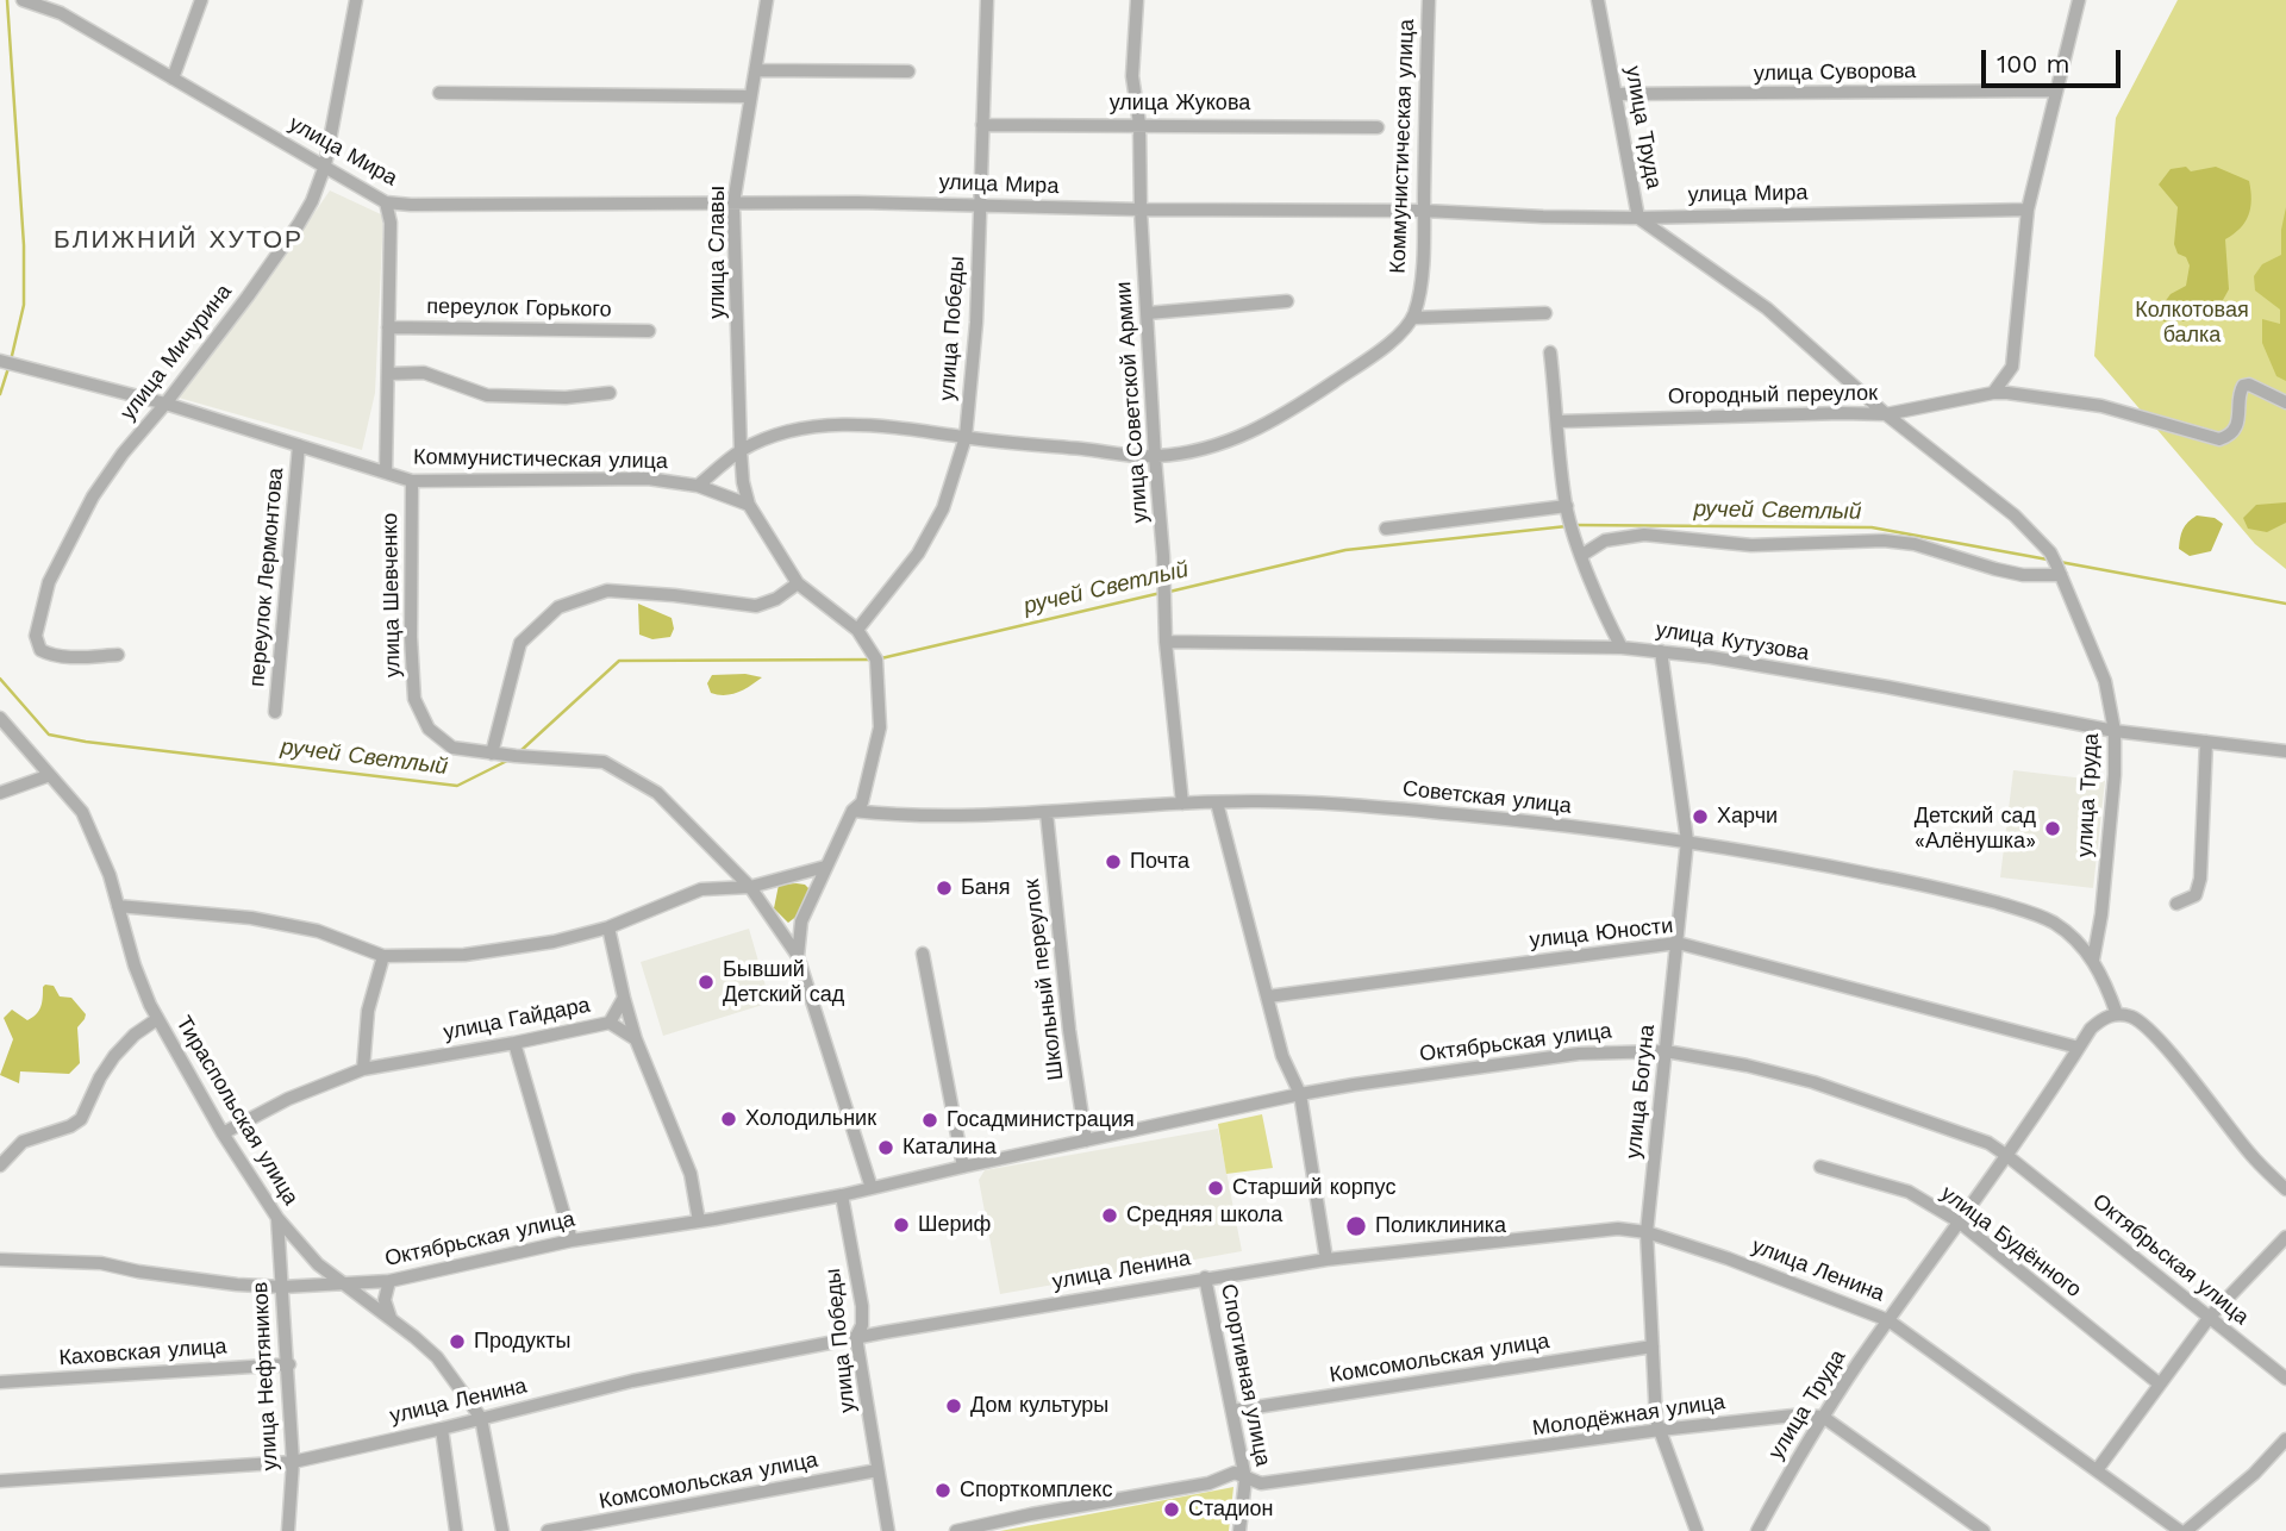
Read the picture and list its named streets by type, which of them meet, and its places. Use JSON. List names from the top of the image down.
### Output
{
  "streets": {
    "street": [
      "улица Суворова",
      "улица Жукова",
      "улица Труда",
      "Коммунистическая улица",
      "улица Мира",
      "улица Славы",
      "переулок Горького",
      "улица Победы",
      "улица Мичурина",
      "Огородный переулок",
      "улица Советской Армии",
      "переулок Лермонтова",
      "улица Шевченко",
      "улица Кутузова",
      "Советская улица",
      "улица Юности",
      "Школьный переулок",
      "улица Гайдара",
      "Октябрьская улица",
      "улица Богуна",
      "Тираспольская улица",
      "улица Будённого",
      "улица Ленина",
      "Каховская улица",
      "Комсомольская улица",
      "Спортивная улица",
      "улица Нефтяников",
      "Молодёжная улица"
    ]
  },
  "crossings": [
    ["улица Суворова", "улица Труда"],
    ["улица Жукова", "улица Победы"],
    ["улица Жукова", "улица Советской Армии"],
    ["улица Труда", "улица Мира"],
    ["улица Труда", "Огородный переулок"],
    ["улица Труда", "улица Кутузова"],
    ["улица Труда", "Советская улица"],
    ["улица Труда", "улица Юности"],
    ["улица Труда", "Октябрьская улица"],
    ["улица Труда", "улица Будённого"],
    ["улица Труда", "улица Ленина"],
    ["улица Труда", "Молодёжная улица"],
    ["Коммунистическая улица", "улица Мира"],
    ["Коммунистическая улица", "улица Славы"],
    ["Коммунистическая улица", "улица Мичурина"],
    ["Коммунистическая улица", "переулок Лермонтова"],
    ["Коммунистическая улица", "улица Шевченко"],
    ["улица Мира", "улица Славы"],
    ["улица Мира", "улица Победы"],
    ["улица Мира", "улица Мичурина"],
    ["улица Мира", "улица Советской Армии"],
    ["улица Победы", "Октябрьская улица"],
    ["улица Победы", "улица Ленина"],
    ["улица Победы", "Комсомольская улица"],
    ["улица Советской Армии", "улица Кутузова"],
    ["улица Советской Армии", "Советская улица"],
    ["улица Кутузова", "улица Богуна"],
    ["Советская улица", "Школьный переулок"],
    ["Советская улица", "улица Богуна"],
    ["улица Юности", "улица Богуна"],
    ["Школьный переулок", "Октябрьская улица"],
    ["улица Гайдара", "Тираспольская улица"],
    ["Октябрьская улица", "улица Богуна"],
    ["Октябрьская улица", "Тираспольская улица"],
    ["Октябрьская улица", "улица Нефтяников"],
    ["улица Богуна", "улица Ленина"],
    ["улица Богуна", "Комсомольская улица"],
    ["улица Богуна", "Молодёжная улица"],
    ["Тираспольская улица", "улица Ленина"],
    ["Тираспольская улица", "улица Нефтяников"],
    ["улица Ленина", "Спортивная улица"],
    ["улица Ленина", "улица Нефтяников"],
    ["Каховская улица", "улица Нефтяников"],
    ["Комсомольская улица", "Спортивная улица"],
    ["Спортивная улица", "Молодёжная улица"]
  ],
  "districts": ["БЛИЖНИЙ ХУТОР"],
  "water": ["ручей Светлый"],
  "parks": ["Колкотовая балка"],
  "places": [
    "Харчи",
    "Детский сад «Алёнушка»",
    "Почта",
    "Баня",
    "Бывший Детский сад",
    "Холодильник",
    "Госадминистрация",
    "Каталина",
    "Старший корпус",
    "Средняя школа",
    "Шериф",
    "Поликлиника",
    "Продукты",
    "Дом культуры",
    "Спорткомплекс",
    "Стадион"
  ],
  "scale_bar": "100 m"
}
